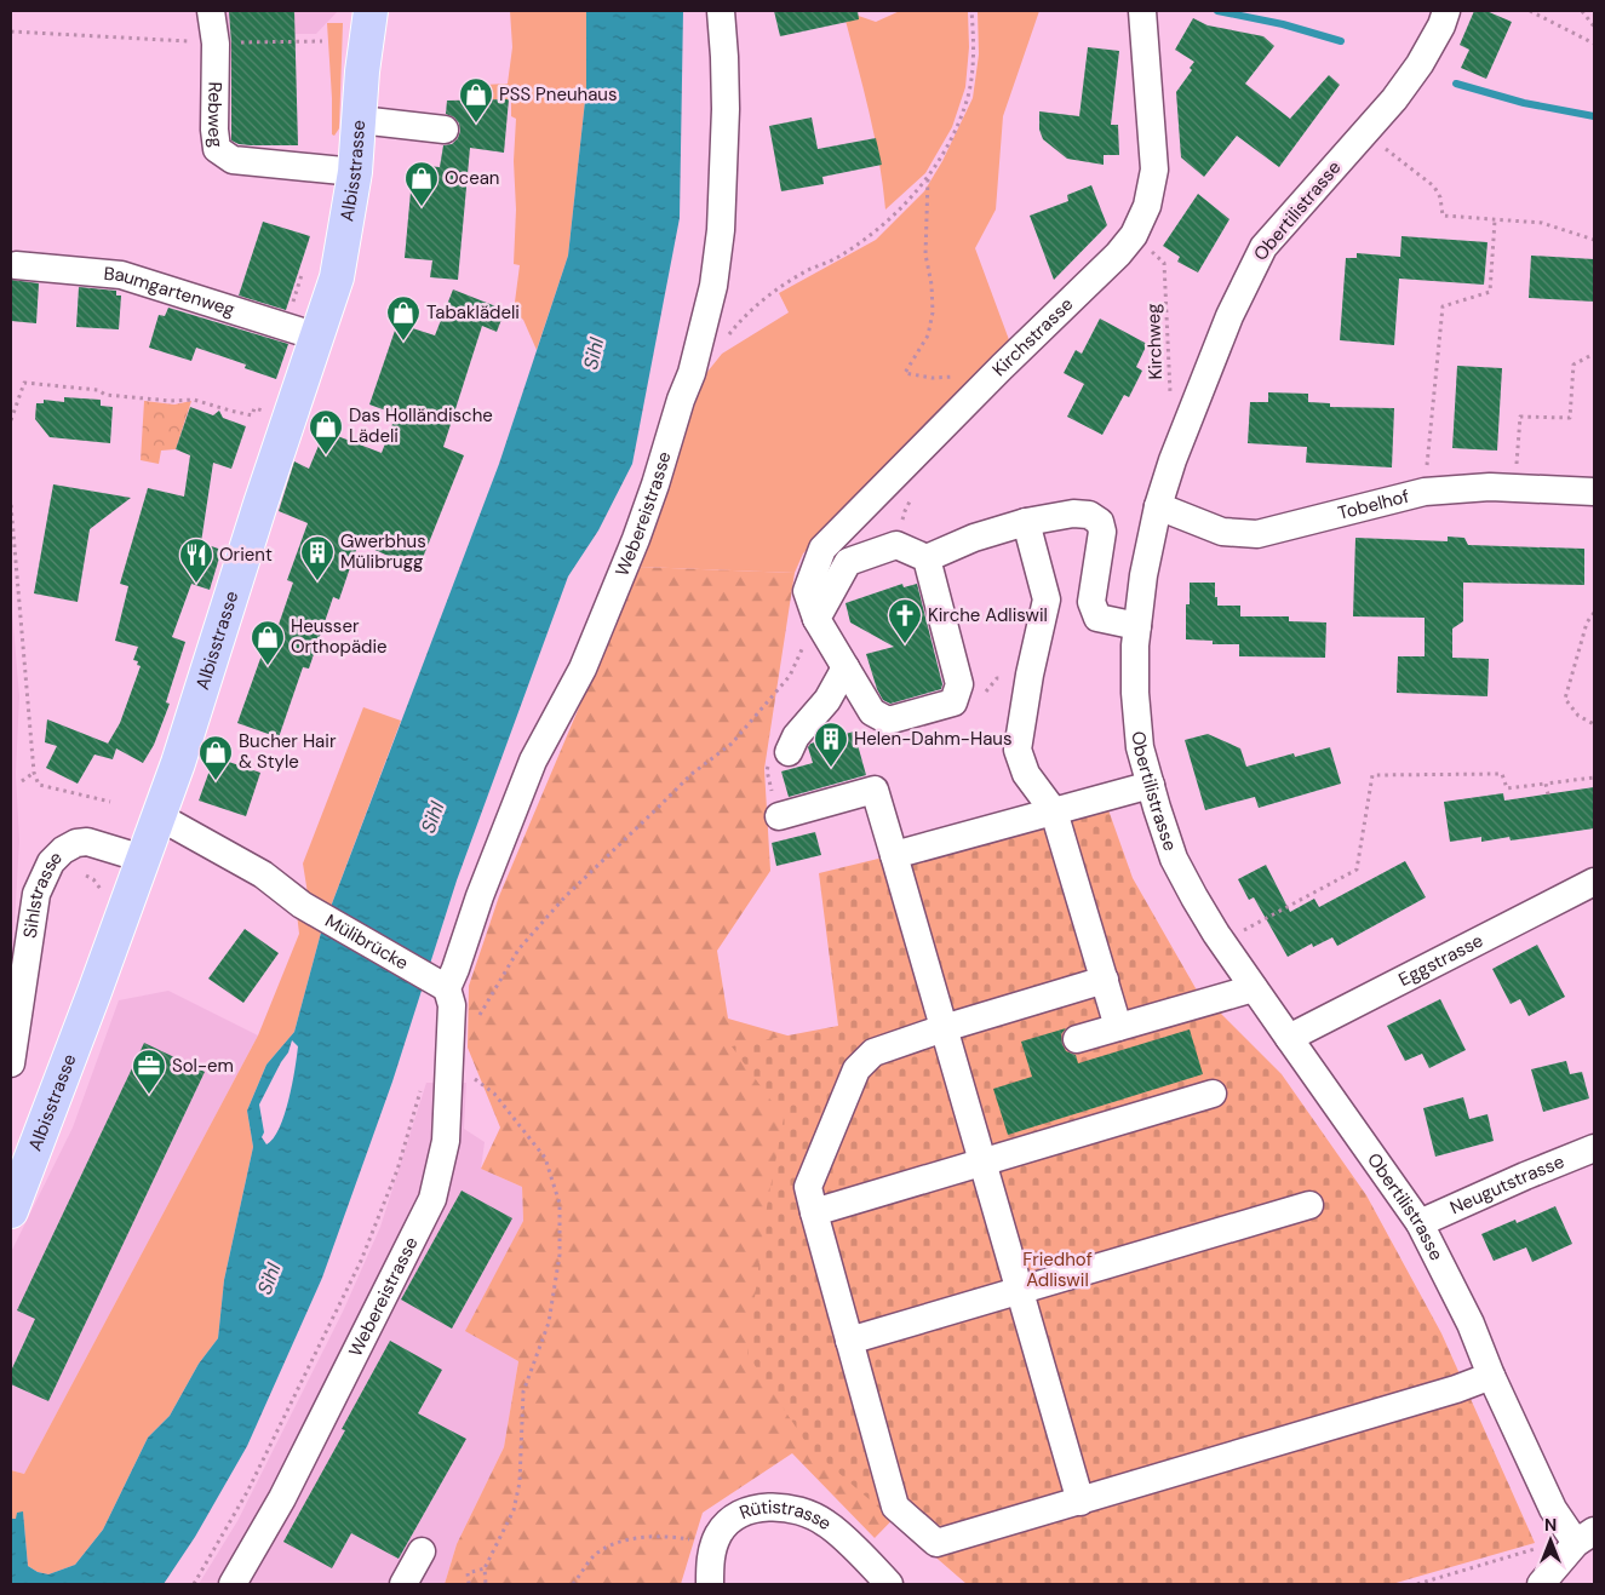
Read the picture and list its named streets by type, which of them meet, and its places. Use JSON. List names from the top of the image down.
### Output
{
  "streets": {
    "main road": ["Albisstrasse"],
    "street": [
      "Rebweg",
      "Obertilistrasse",
      "Baumgartenweg",
      "Kirchstrasse",
      "Tobelhof",
      "Webereistrasse",
      "Sihlstrasse",
      "Mülibrücke",
      "Eggstrasse",
      "Neugutstrasse",
      "Rütistrasse"
    ],
    "path": ["Kirchweg"]
  },
  "crossings": [
    ["Rebweg", "Albisstrasse"],
    ["Albisstrasse", "Baumgartenweg"],
    ["Albisstrasse", "Sihlstrasse"],
    ["Albisstrasse", "Mülibrücke"],
    ["Obertilistrasse", "Tobelhof"],
    ["Obertilistrasse", "Eggstrasse"],
    ["Obertilistrasse", "Neugutstrasse"],
    ["Kirchstrasse", "Kirchweg"],
    ["Webereistrasse", "Mülibrücke"]
  ],
  "water": ["Sihl"],
  "parks": ["Friedhof Adliswil"],
  "places": {
    "shop": [
      "PSS Pneuhaus",
      "Ocean",
      "Tabaklädeli",
      "Das Holländische Lädeli",
      "Heusser Orthopädie",
      "Bucher Hair & Style"
    ],
    "building": ["Gwerbhus Mülibrugg", "Helen-Dahm-Haus"],
    "restaurant": ["Orient"],
    "church": ["Kirche Adliswil"],
    "office": ["Sol-em"]
  },
  "north": "top"
}
